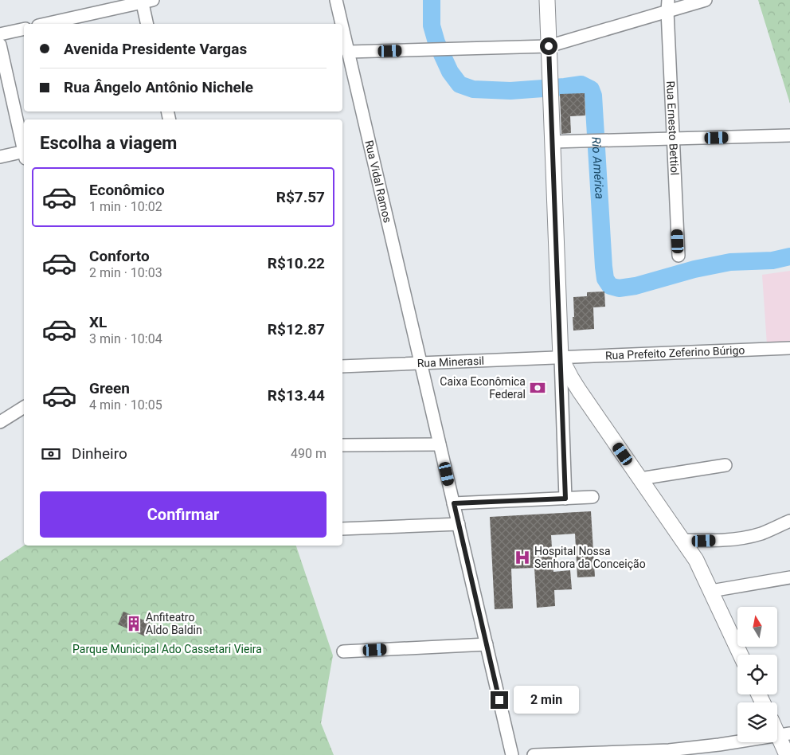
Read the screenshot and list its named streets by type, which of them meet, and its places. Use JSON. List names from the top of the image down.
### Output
{
  "streets": {
    "street": [
      "Rua Ernesto Bettiol",
      "Rua Vidal Ramos",
      "Rua Prefeito Zeferino Búrigo",
      "Rua Minerasil"
    ]
  },
  "crossings": [
    ["Rua Vidal Ramos", "Rua Minerasil"],
    ["Rua Prefeito Zeferino Búrigo", "Rua Minerasil"]
  ],
  "water": ["Rio América"],
  "parks": ["Parque Municipal Ado Cassetari Vieira"],
  "places": {
    "bank": ["Caixa Econômica Federal"],
    "hospital": ["Hospital Nossa Senhora da Conceição"],
    "building": ["Anfiteatro Aldo Baldin"]
  },
  "north": "top",
  "page": {
    "banner": ["Avenida Presidente Vargas", "Rua Ângelo Antônio Nichele"],
    "heading": "Escolha a viagem",
    "list": [
      {
        "name": "Econômico",
        "note": "1 min · 10:02",
        "value": "R$7.57"
      },
      {
        "name": "Conforto",
        "note": "2 min · 10:03",
        "value": "R$10.22"
      },
      {
        "name": "XL",
        "note": "3 min · 10:04",
        "value": "R$12.87"
      },
      {
        "name": "Green",
        "note": "4 min · 10:05",
        "value": "R$13.44"
      }
    ],
    "pay": ["Dinheiro", "490 m"],
    "buttons": "Confirmar",
    "bubble": "2 min"
  }
}
